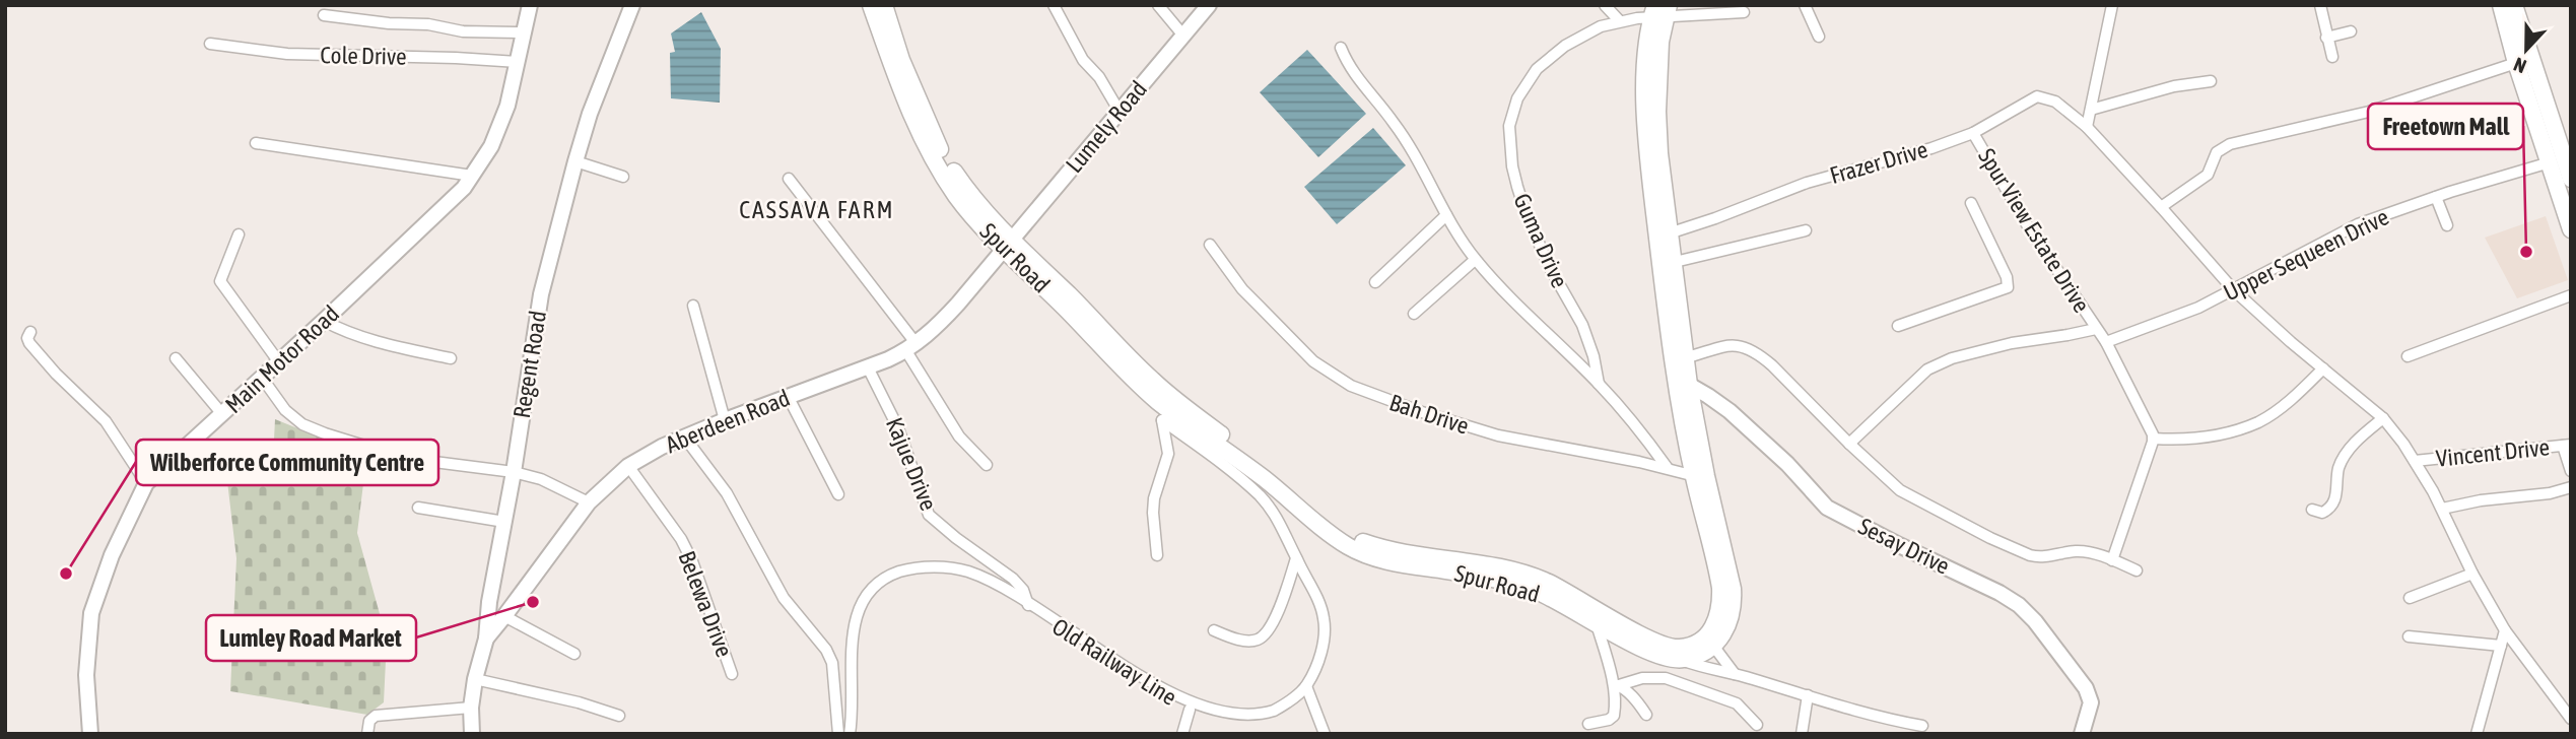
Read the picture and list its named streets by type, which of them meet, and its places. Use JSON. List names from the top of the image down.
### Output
{
  "streets": {
    "main road": ["Spur Road"],
    "street": [
      "Cole Drive",
      "Lumely Road",
      "Frazer Drive",
      "Spur View Estate Drive",
      "Guma Drive",
      "Upper Sequeen Drive",
      "Main Motor Road",
      "Regent Road",
      "Bah Drive",
      "Aberdeen Road",
      "Vincent Drive",
      "Kajue Drive",
      "Sesay Drive",
      "Belewa Drive",
      "Old Railway Line"
    ]
  },
  "crossings": [
    ["Cole Drive", "Main Motor Road"],
    ["Lumely Road", "Spur Road"],
    ["Lumely Road", "Aberdeen Road"],
    ["Frazer Drive", "Spur View Estate Drive"],
    ["Frazer Drive", "Spur Road"],
    ["Spur View Estate Drive", "Upper Sequeen Drive"],
    ["Guma Drive", "Spur Road"],
    ["Spur Road", "Bah Drive"],
    ["Spur Road", "Aberdeen Road"],
    ["Spur Road", "Sesay Drive"],
    ["Regent Road", "Aberdeen Road"],
    ["Aberdeen Road", "Kajue Drive"],
    ["Aberdeen Road", "Belewa Drive"],
    ["Kajue Drive", "Old Railway Line"]
  ],
  "districts": ["CASSAVA FARM"],
  "places": ["Freetown Mall", "Wilberforce Community Centre", "Lumley Road Market"],
  "north": "bottom"
}
